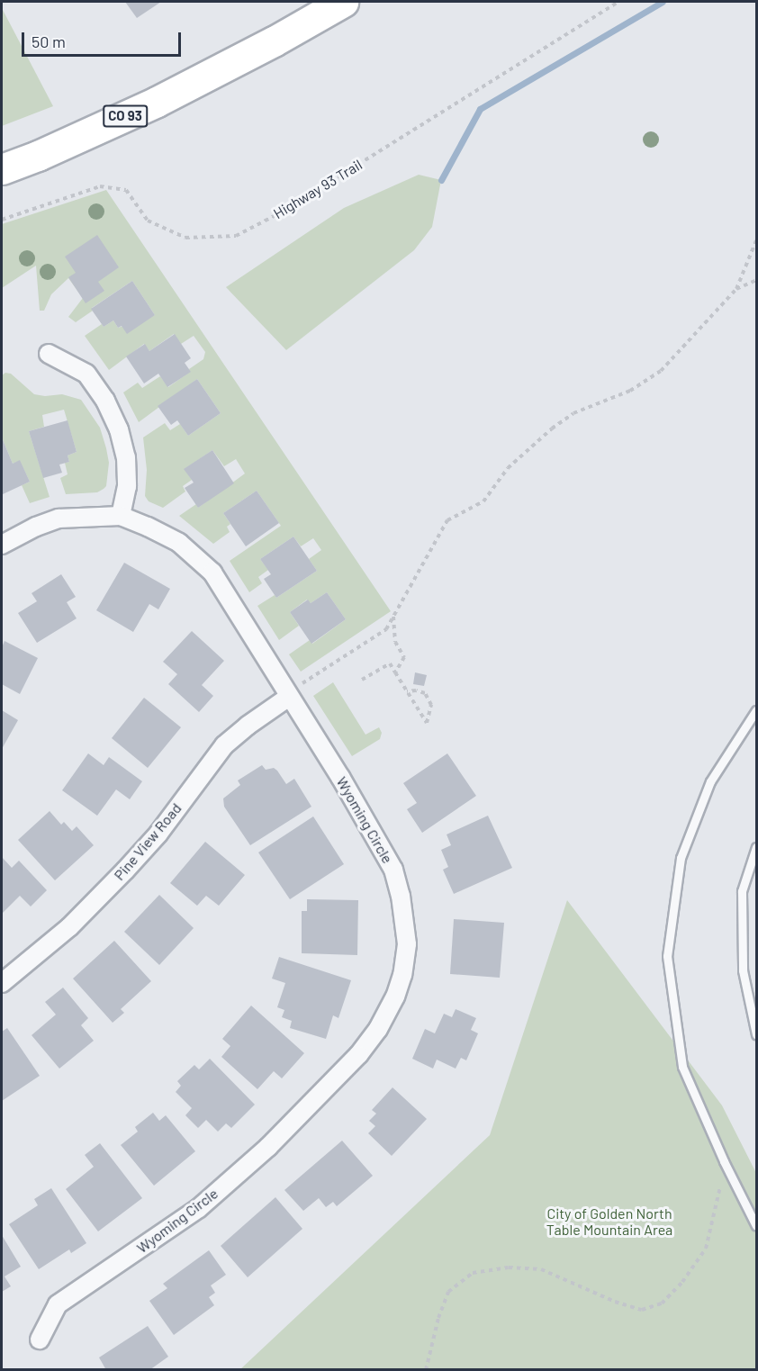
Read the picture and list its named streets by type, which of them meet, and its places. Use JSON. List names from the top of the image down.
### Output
{
  "streets": {
    "highway": ["CO 93"],
    "street": ["Wyoming Circle", "Pine View Road"],
    "path": ["Highway 93 Trail"]
  },
  "crossings": [
    ["Wyoming Circle", "Pine View Road"]
  ],
  "parks": ["City of Golden North Table Mountain Area"],
  "scale_bar": "50 m"
}
